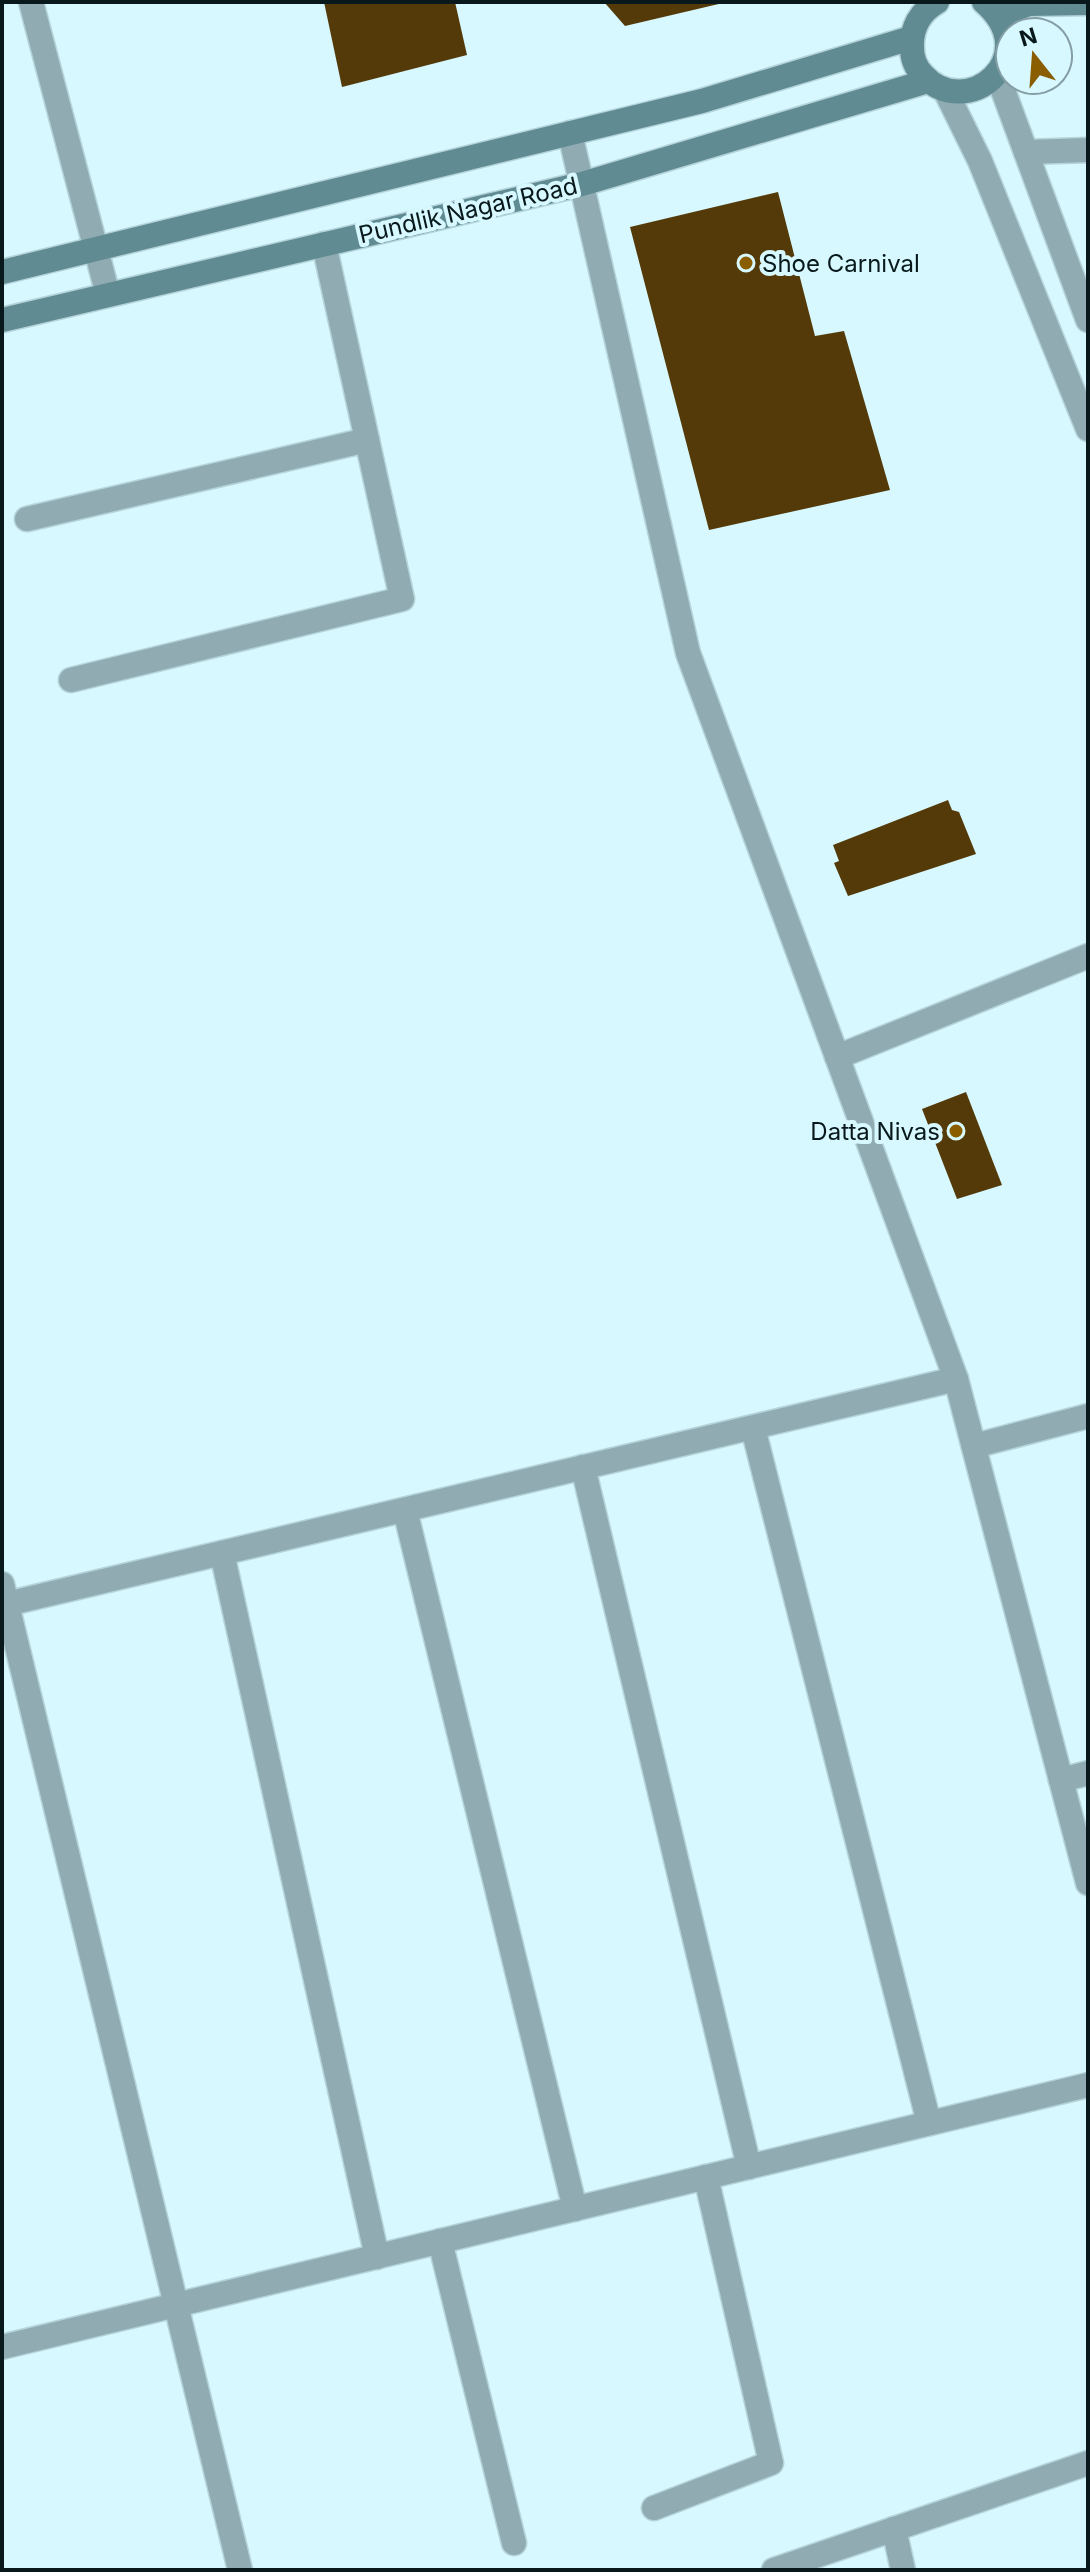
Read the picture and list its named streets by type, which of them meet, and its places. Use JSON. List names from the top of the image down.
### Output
{
  "streets": {
    "main road": ["Pundlik Nagar Road"]
  },
  "places": ["Shoe Carnival", "Datta Nivas"],
  "north": "top"
}
